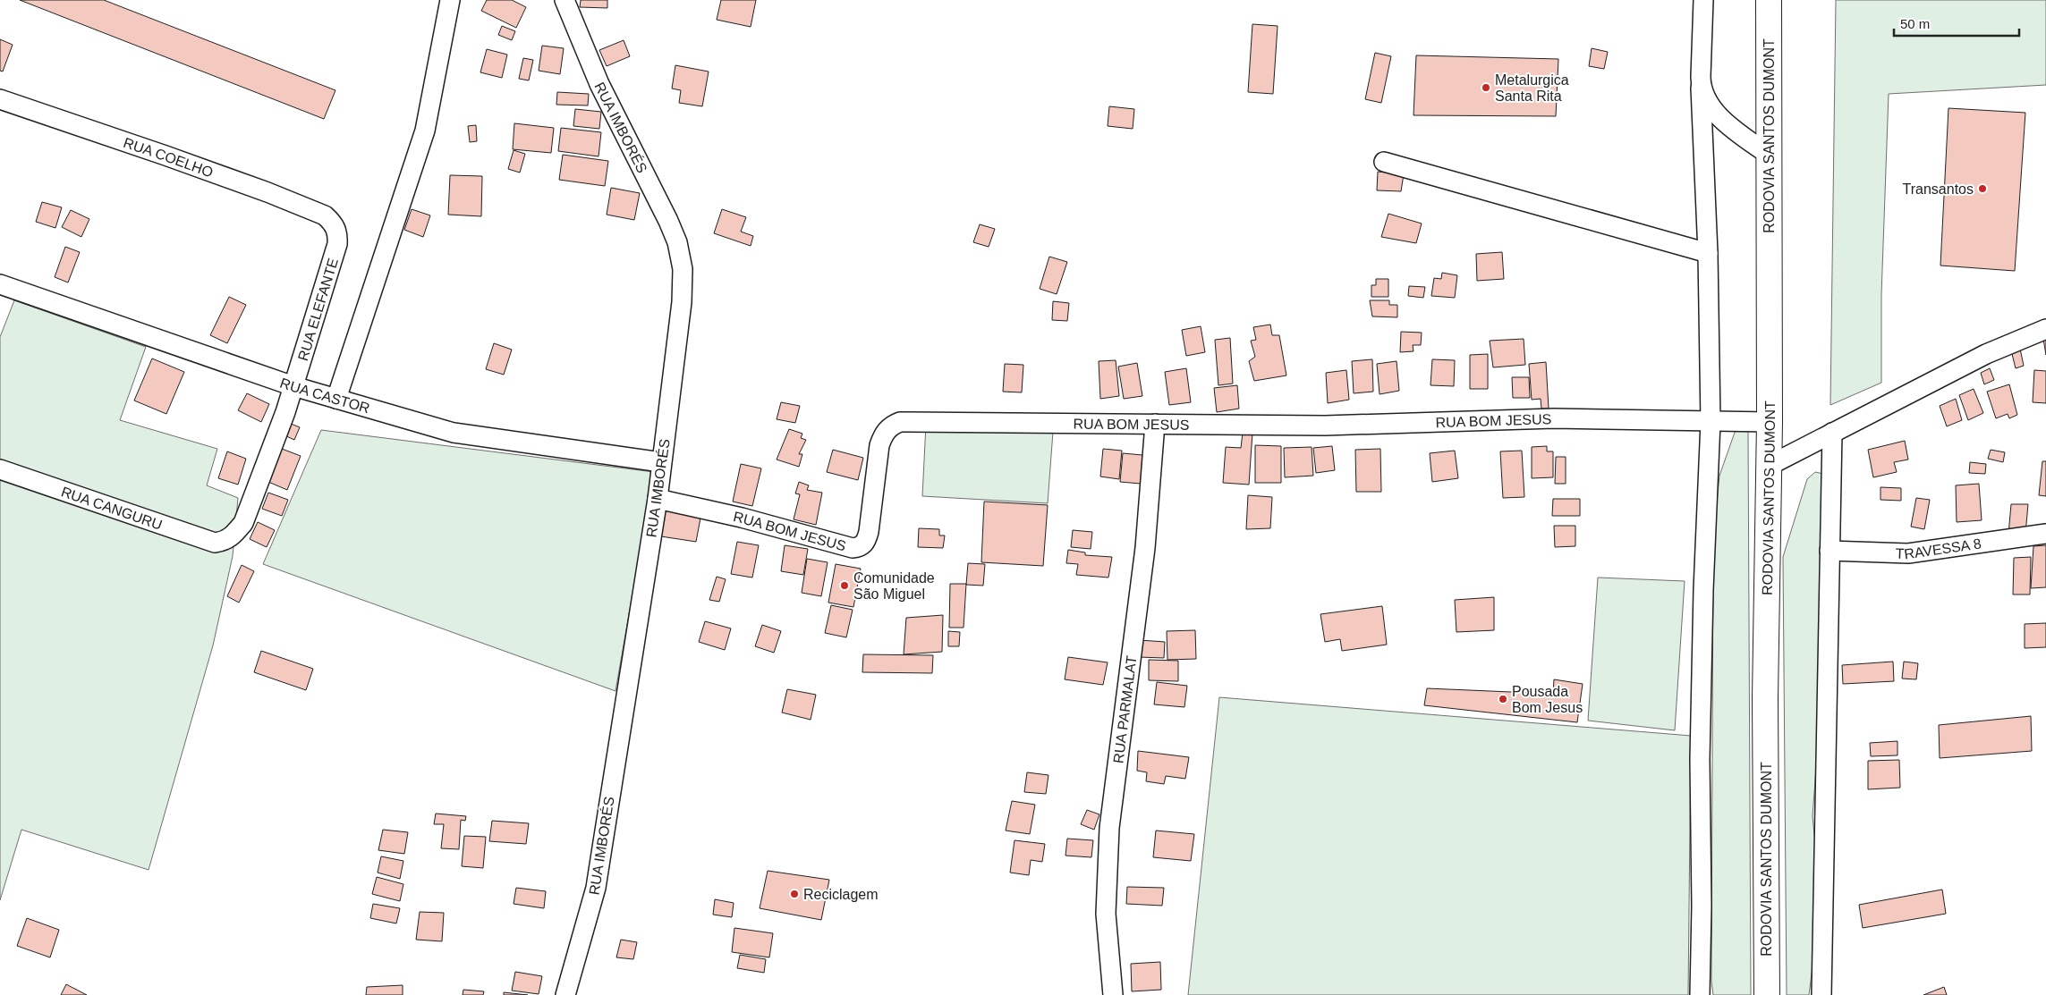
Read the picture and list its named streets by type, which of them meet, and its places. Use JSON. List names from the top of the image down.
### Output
{
  "streets": {
    "highway": ["RODOVIA SANTOS DUMONT"],
    "street": [
      "RUA IMBORÉS",
      "RUA COELHO",
      "RUA ELEFANTE",
      "RUA CASTOR",
      "RUA BOM JESUS",
      "RUA CANGURU",
      "TRAVESSA 8",
      "RUA PARMALAT"
    ]
  },
  "crossings": [
    ["RUA IMBORÉS", "RUA CASTOR"],
    ["RUA IMBORÉS", "RUA BOM JESUS"],
    ["RODOVIA SANTOS DUMONT", "RUA BOM JESUS"],
    ["RUA COELHO", "RUA ELEFANTE"],
    ["RUA ELEFANTE", "RUA CASTOR"],
    ["RUA ELEFANTE", "RUA CANGURU"],
    ["RUA BOM JESUS", "RUA PARMALAT"]
  ],
  "places": [
    "Metalurgica Santa Rita",
    "Transantos",
    "Comunidade São Miguel",
    "Pousada Bom Jesus",
    "Reciclagem"
  ],
  "scale_bar": "50 m"
}
